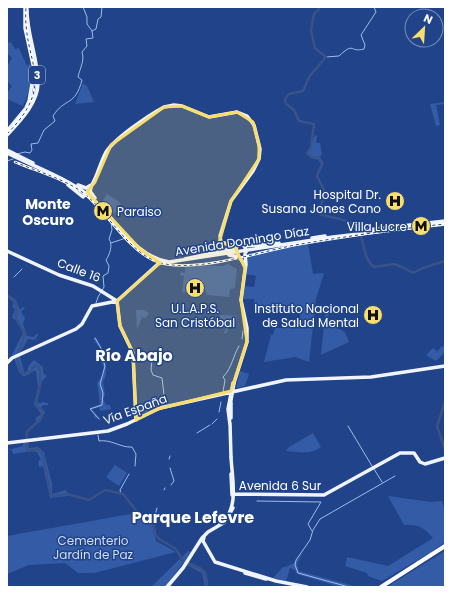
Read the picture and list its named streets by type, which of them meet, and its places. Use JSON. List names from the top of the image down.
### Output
{
  "streets": {
    "main road": [
      "3",
      "Avenida Domingo Díaz",
      "Calle 16",
      "Vía España",
      "Avenida 6 Sur"
    ]
  },
  "districts": ["Monte Oscuro", "Río Abajo", "Parque Lefevre"],
  "parks": ["Cementerio Jardín de Paz"],
  "places": {
    "hospital": ["Hospital Dr. Susana Jones Cano", "U.L.A.P.S. San Cristóbal", "Instituto Nacional de Salud Mental"],
    "metro station": ["Paraiso", "Villa Lucre"]
  },
  "north": "top right"
}
